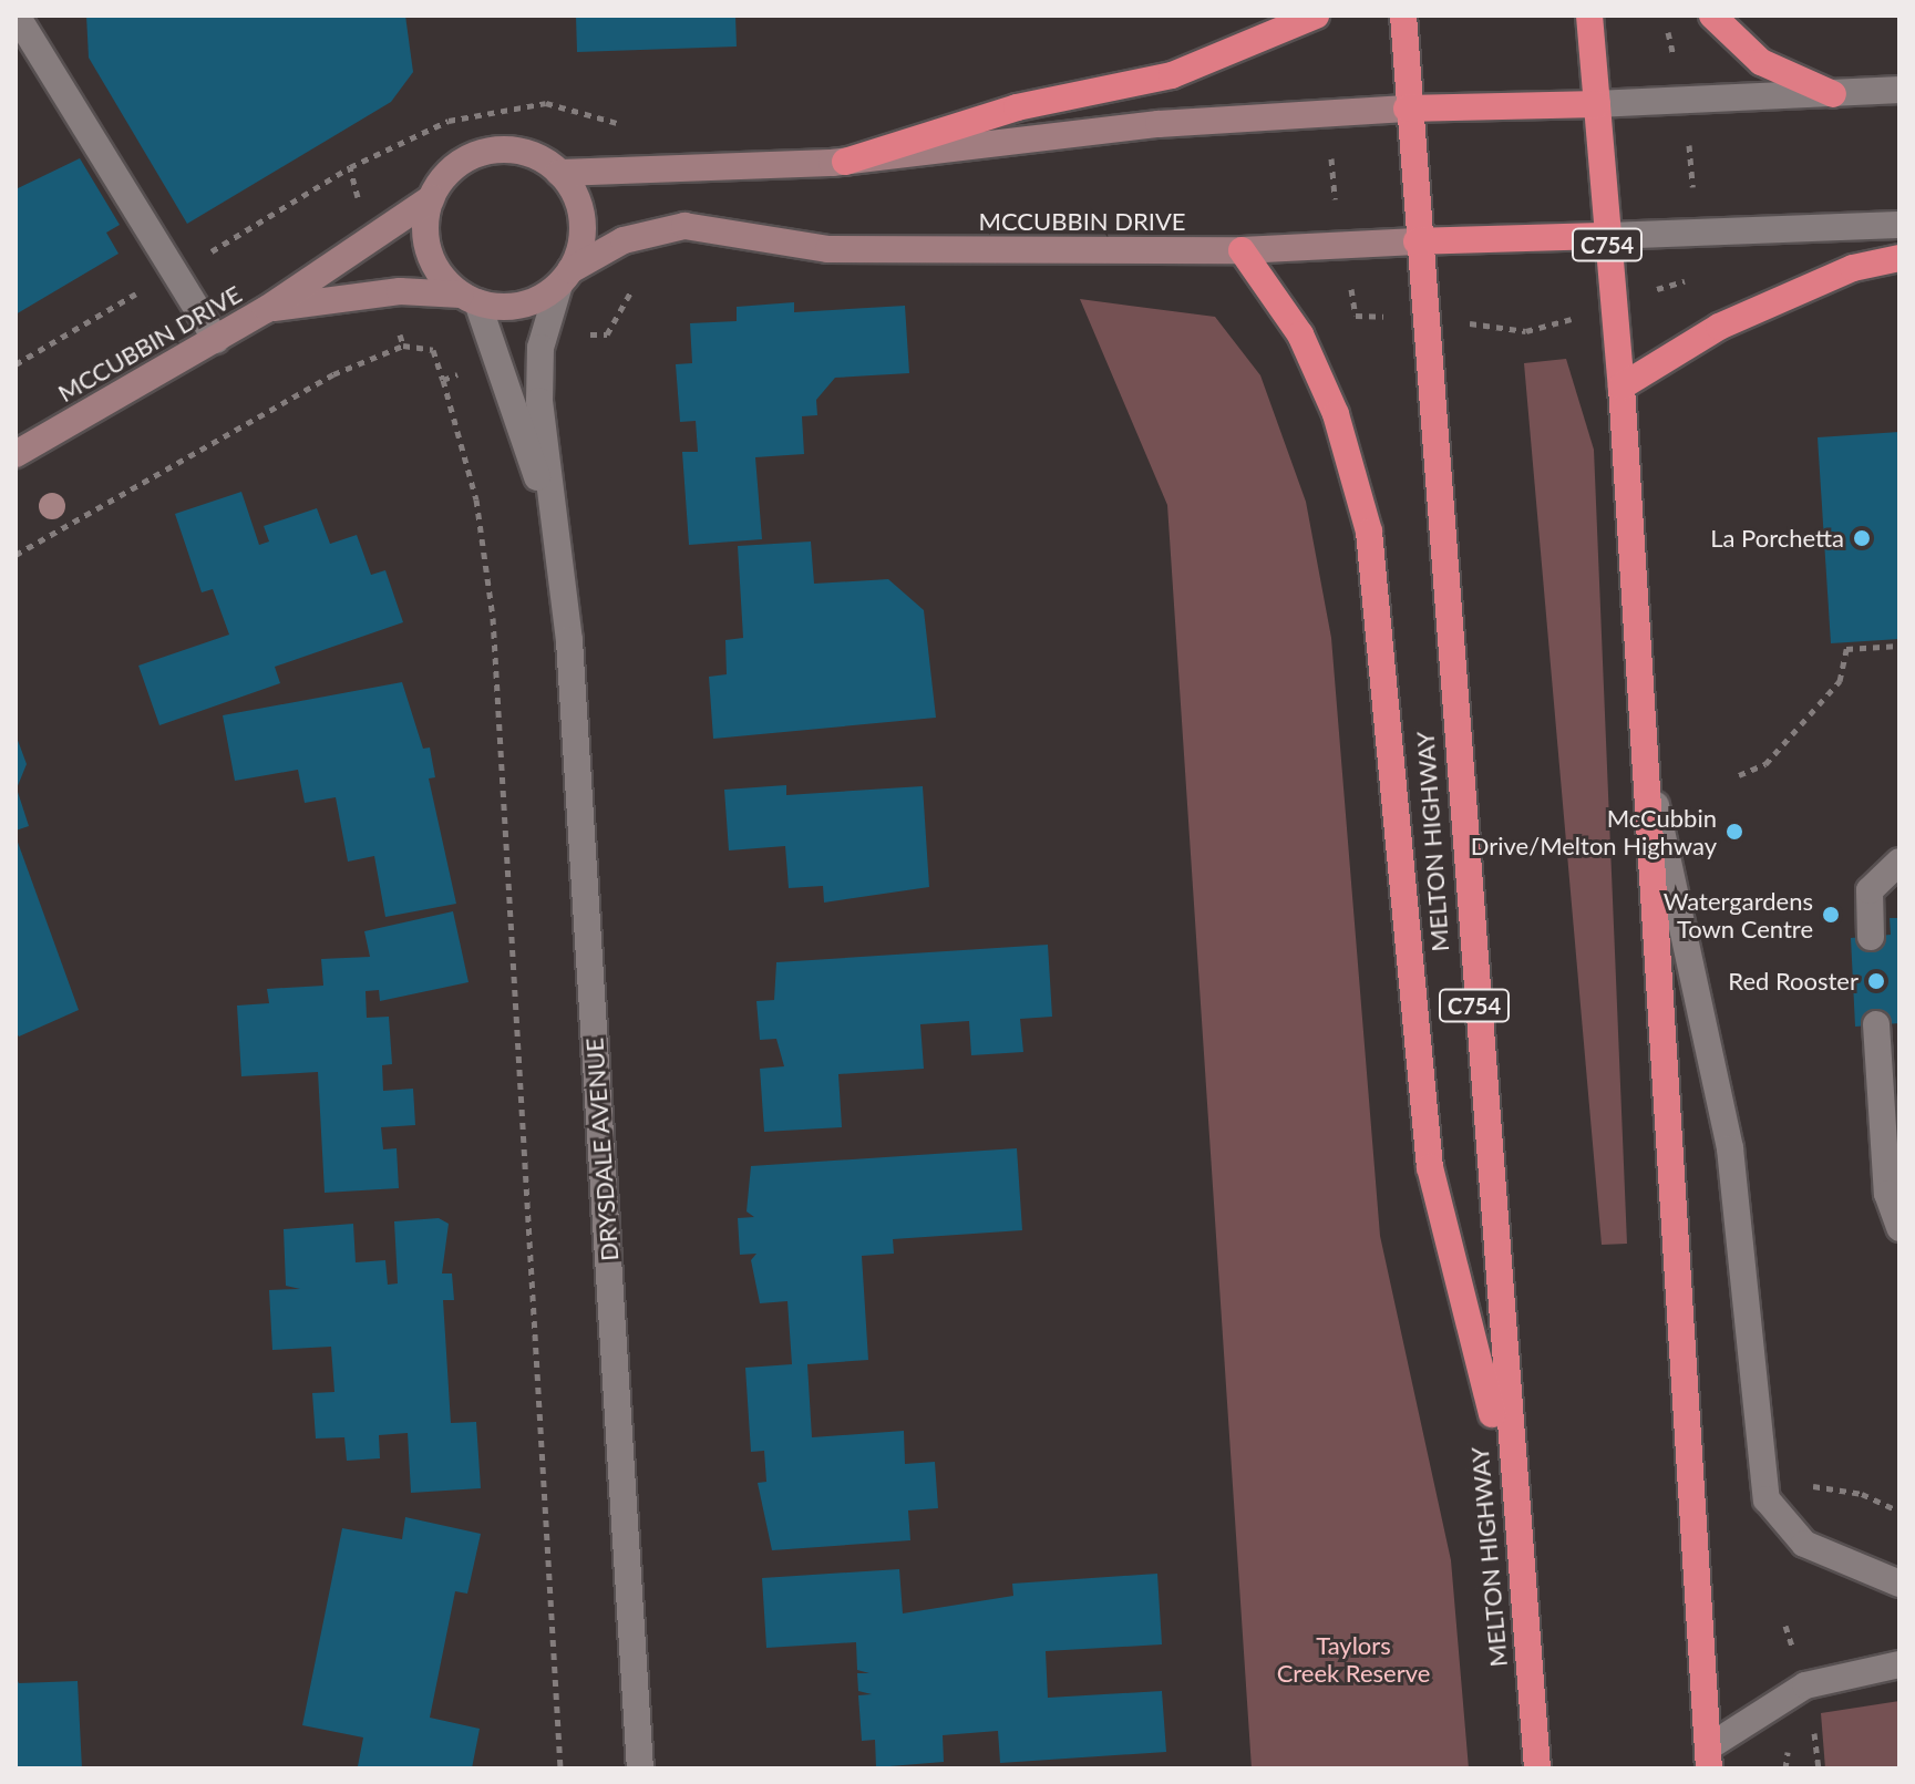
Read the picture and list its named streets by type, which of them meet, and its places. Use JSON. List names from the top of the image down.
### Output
{
  "streets": {
    "highway": ["MCCUBBIN DRIVE", "C754", "MELTON HIGHWAY"],
    "street": ["DRYSDALE AVENUE"]
  },
  "crossings": [
    ["MCCUBBIN DRIVE", "C754"],
    ["MCCUBBIN DRIVE", "MELTON HIGHWAY"],
    ["MCCUBBIN DRIVE", "DRYSDALE AVENUE"]
  ],
  "parks": ["Taylors Creek Reserve"],
  "places": [
    "La Porchetta",
    "McCubbin Drive/Melton Highway",
    "Watergardens Town Centre",
    "Red Rooster"
  ]
}
